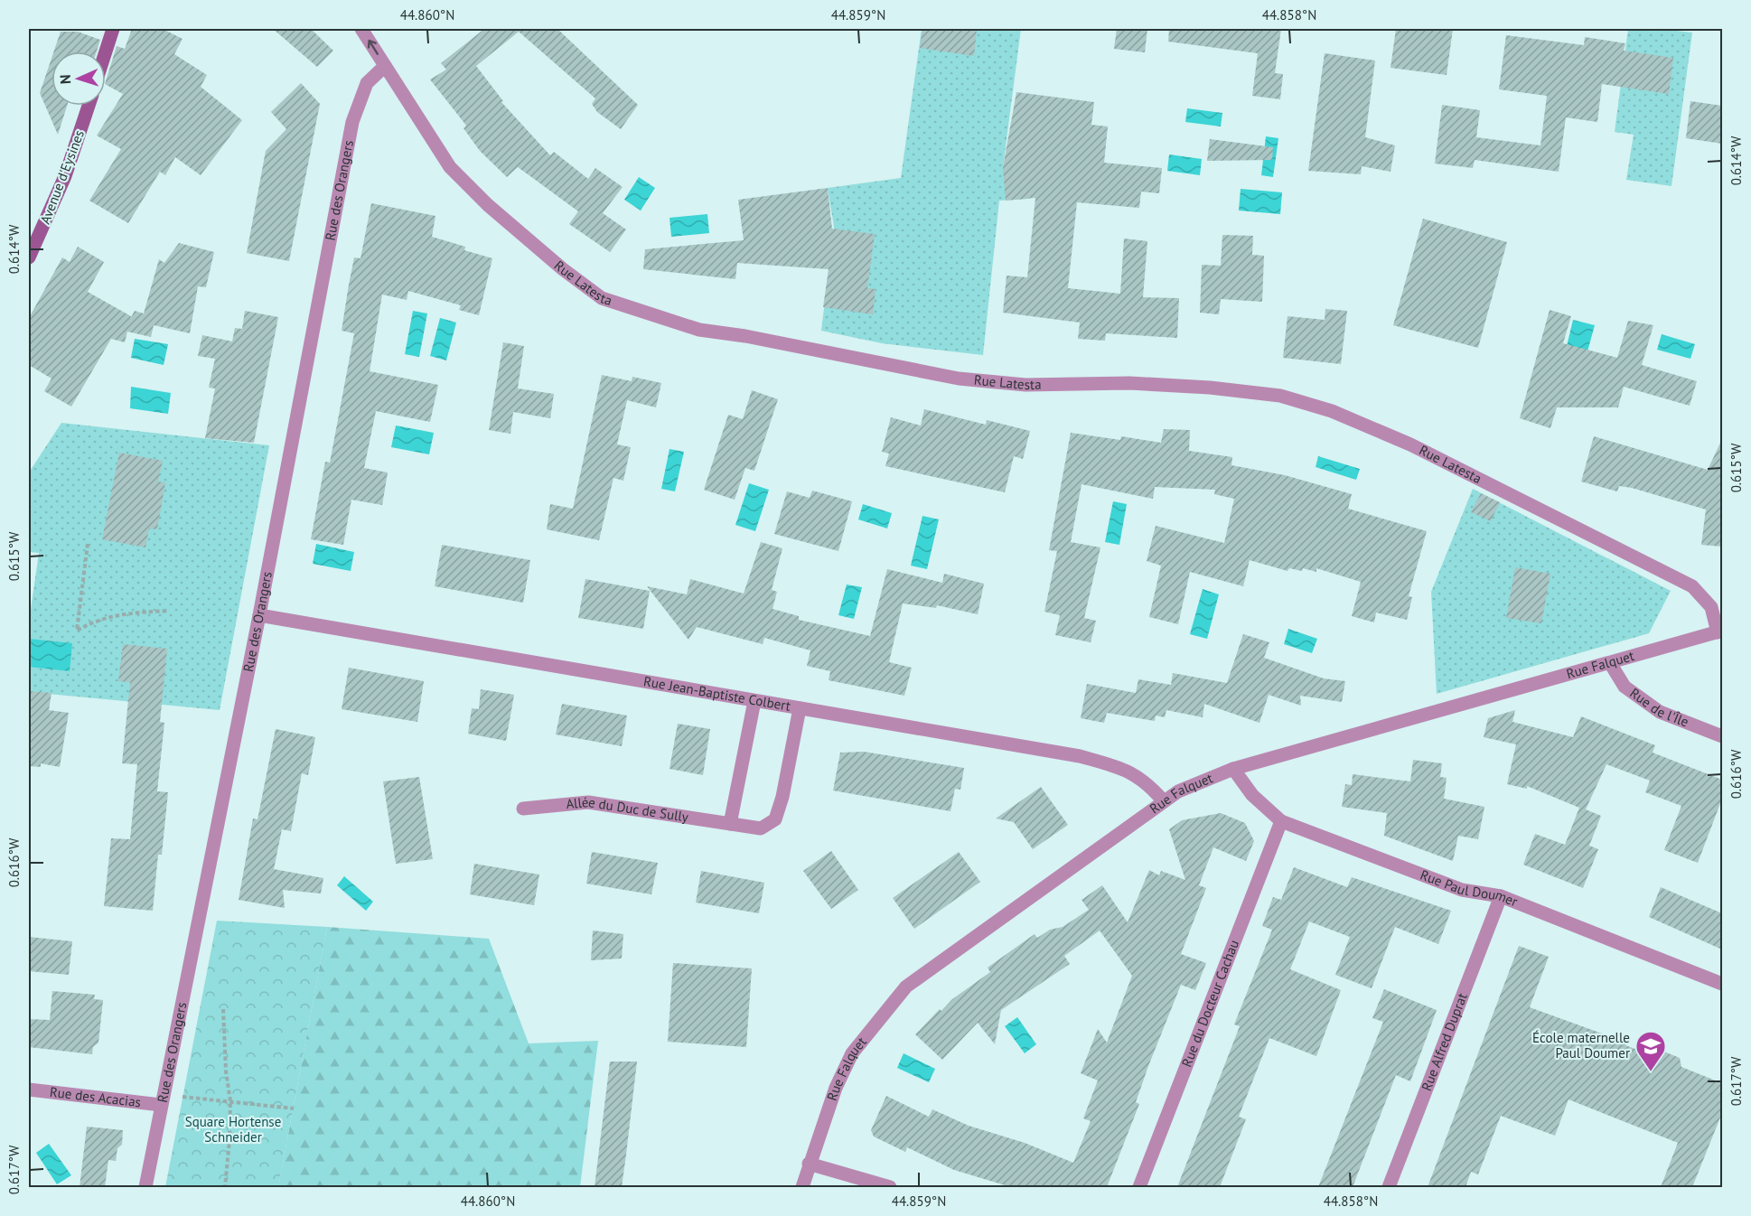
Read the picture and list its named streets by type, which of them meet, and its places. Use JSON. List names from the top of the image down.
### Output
{
  "streets": {
    "street": [
      "Avenue d'Eysines",
      "Rue des Orangers",
      "Rue Latesta",
      "Rue Falquet",
      "Rue Jean-Baptiste Colbert",
      "Rue de l'Île",
      "Allée du Duc de Sully",
      "Rue Paul Doumer",
      "Rue du Docteur Cachau",
      "Rue Alfred Duprat",
      "Rue des Acacias"
    ]
  },
  "crossings": [
    ["Rue des Orangers", "Rue Latesta"],
    ["Rue des Orangers", "Rue Jean-Baptiste Colbert"],
    ["Rue des Orangers", "Rue des Acacias"],
    ["Rue Latesta", "Rue Falquet"],
    ["Rue Falquet", "Rue Jean-Baptiste Colbert"],
    ["Rue Falquet", "Rue de l'Île"],
    ["Rue Falquet", "Rue Paul Doumer"],
    ["Rue Jean-Baptiste Colbert", "Allée du Duc de Sully"],
    ["Rue Paul Doumer", "Rue du Docteur Cachau"],
    ["Rue Paul Doumer", "Rue Alfred Duprat"]
  ],
  "parks": ["Square Hortense Schneider"],
  "places": {
    "school or university": ["École maternelle Paul Doumer"]
  },
  "north": "left",
  "coordinates": [
    "44.860°N",
    "44.859°N",
    "44.858°N",
    "0.614°W",
    "0.615°W",
    "0.616°W",
    "0.617°W"
  ]
}
